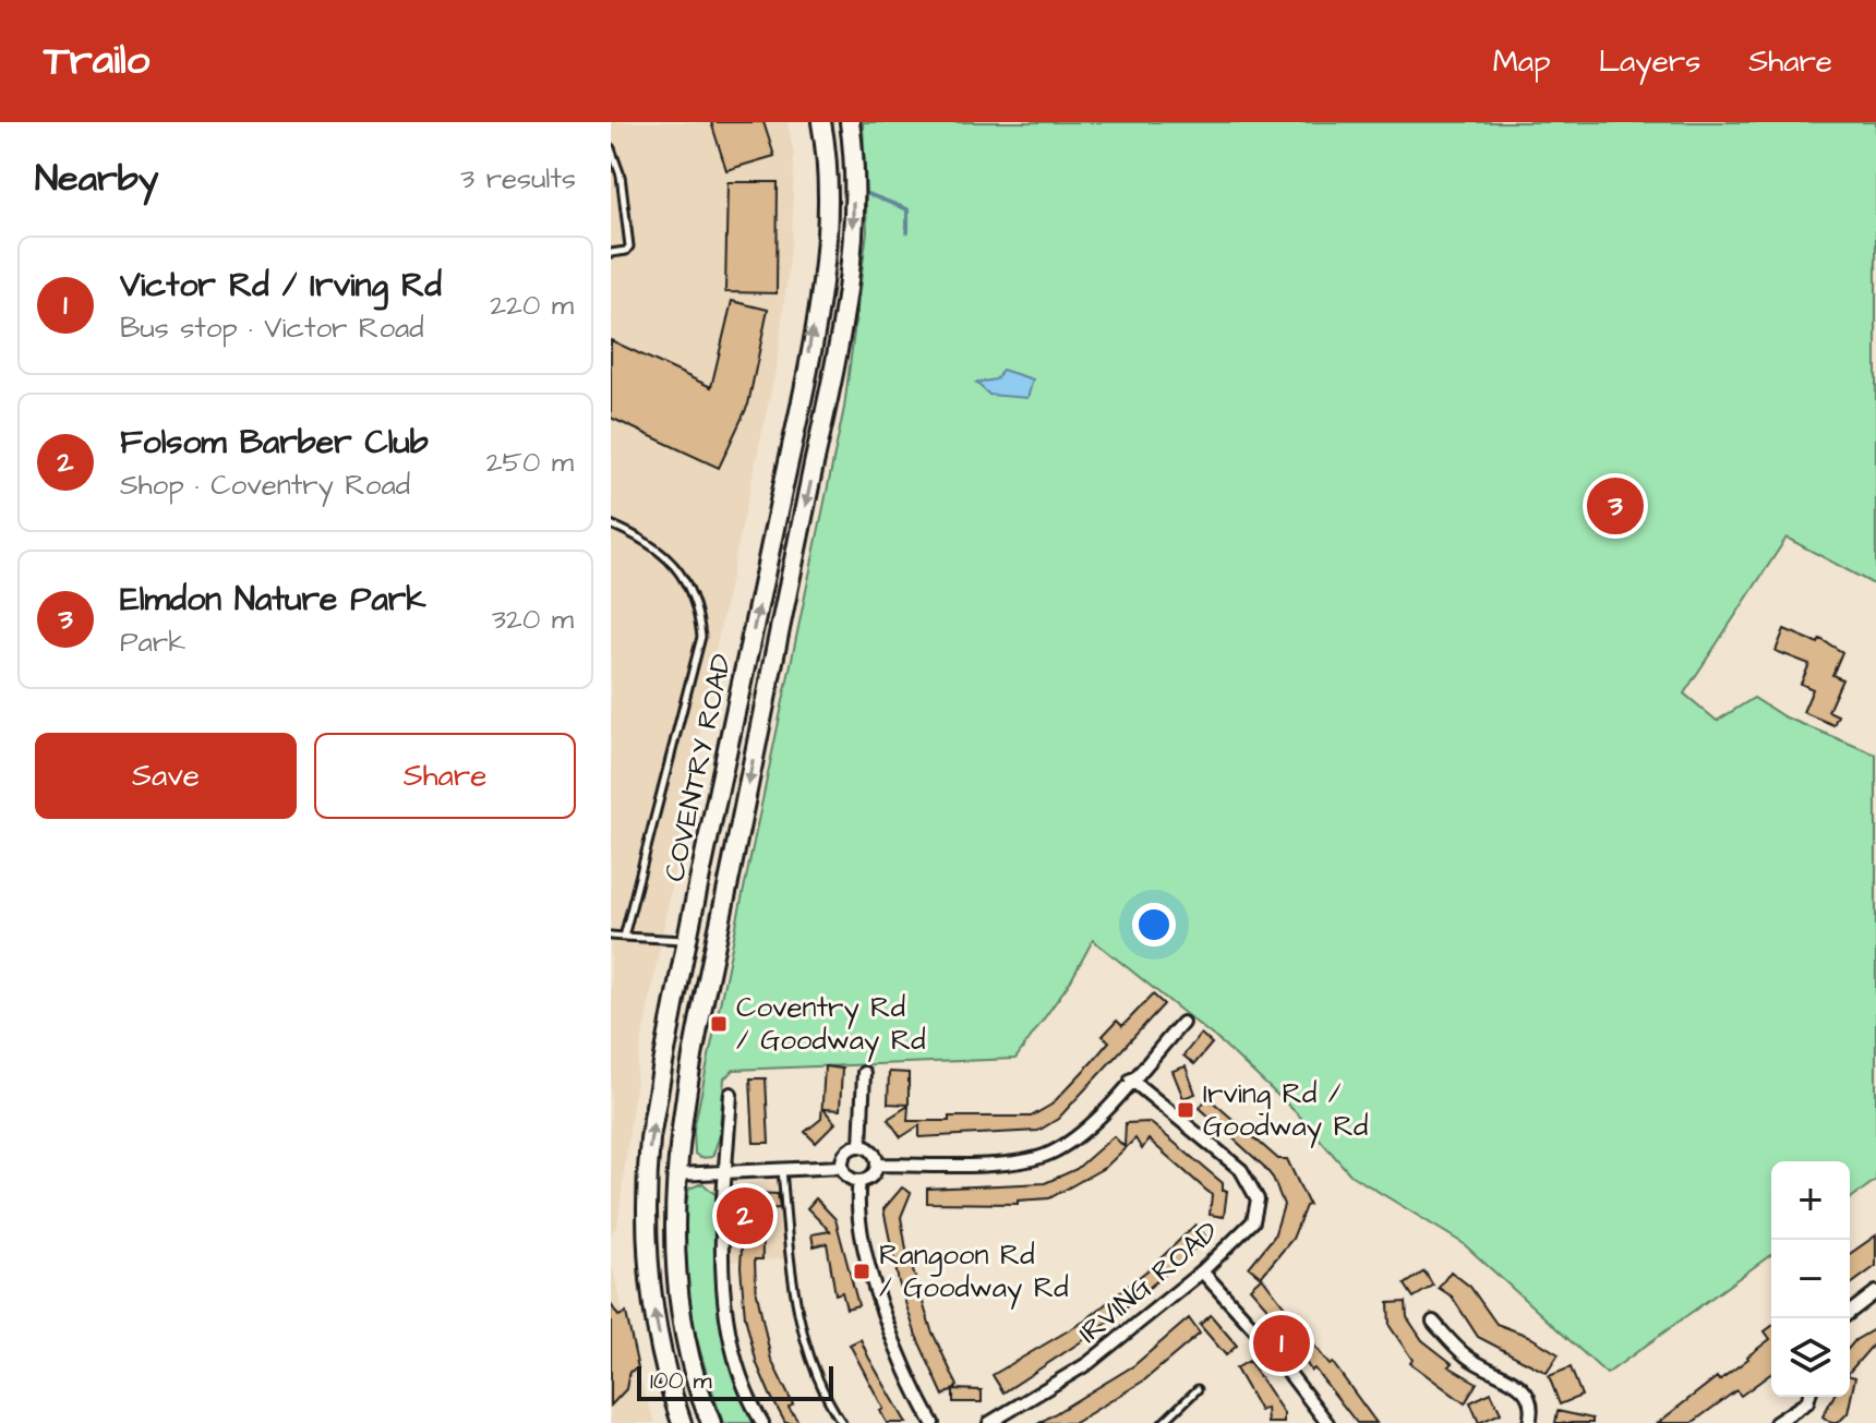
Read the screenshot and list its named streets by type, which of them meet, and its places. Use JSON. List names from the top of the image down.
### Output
{
  "streets": {
    "highway": ["COVENTRY ROAD"],
    "street": ["IRVING ROAD"]
  },
  "places": {
    "transit": ["Coventry Rd / Goodway Rd", "Irving Rd / Goodway Rd", "Rangoon Rd / Goodway Rd"]
  },
  "scale_bar": "100 m",
  "page": {
    "header": "Trailo",
    "nav": ["Map", "Layers", "Share"],
    "heading": ["Nearby", "3 results"],
    "list": [
      {
        "mark": "1",
        "name": "Victor Rd / Irving Rd",
        "note": "Bus stop · Victor Road",
        "value": "220 m"
      },
      {
        "mark": "2",
        "name": "Folsom Barber Club",
        "note": "Shop · Coventry Road",
        "value": "250 m"
      },
      {
        "mark": "3",
        "name": "Elmdon Nature Park",
        "note": "Park",
        "value": "320 m"
      }
    ],
    "pins": ["3", "2", "1"],
    "buttons": ["Save", "Share"],
    "map_buttons": ["+", "−"],
    "scale": "100 m"
  }
}
